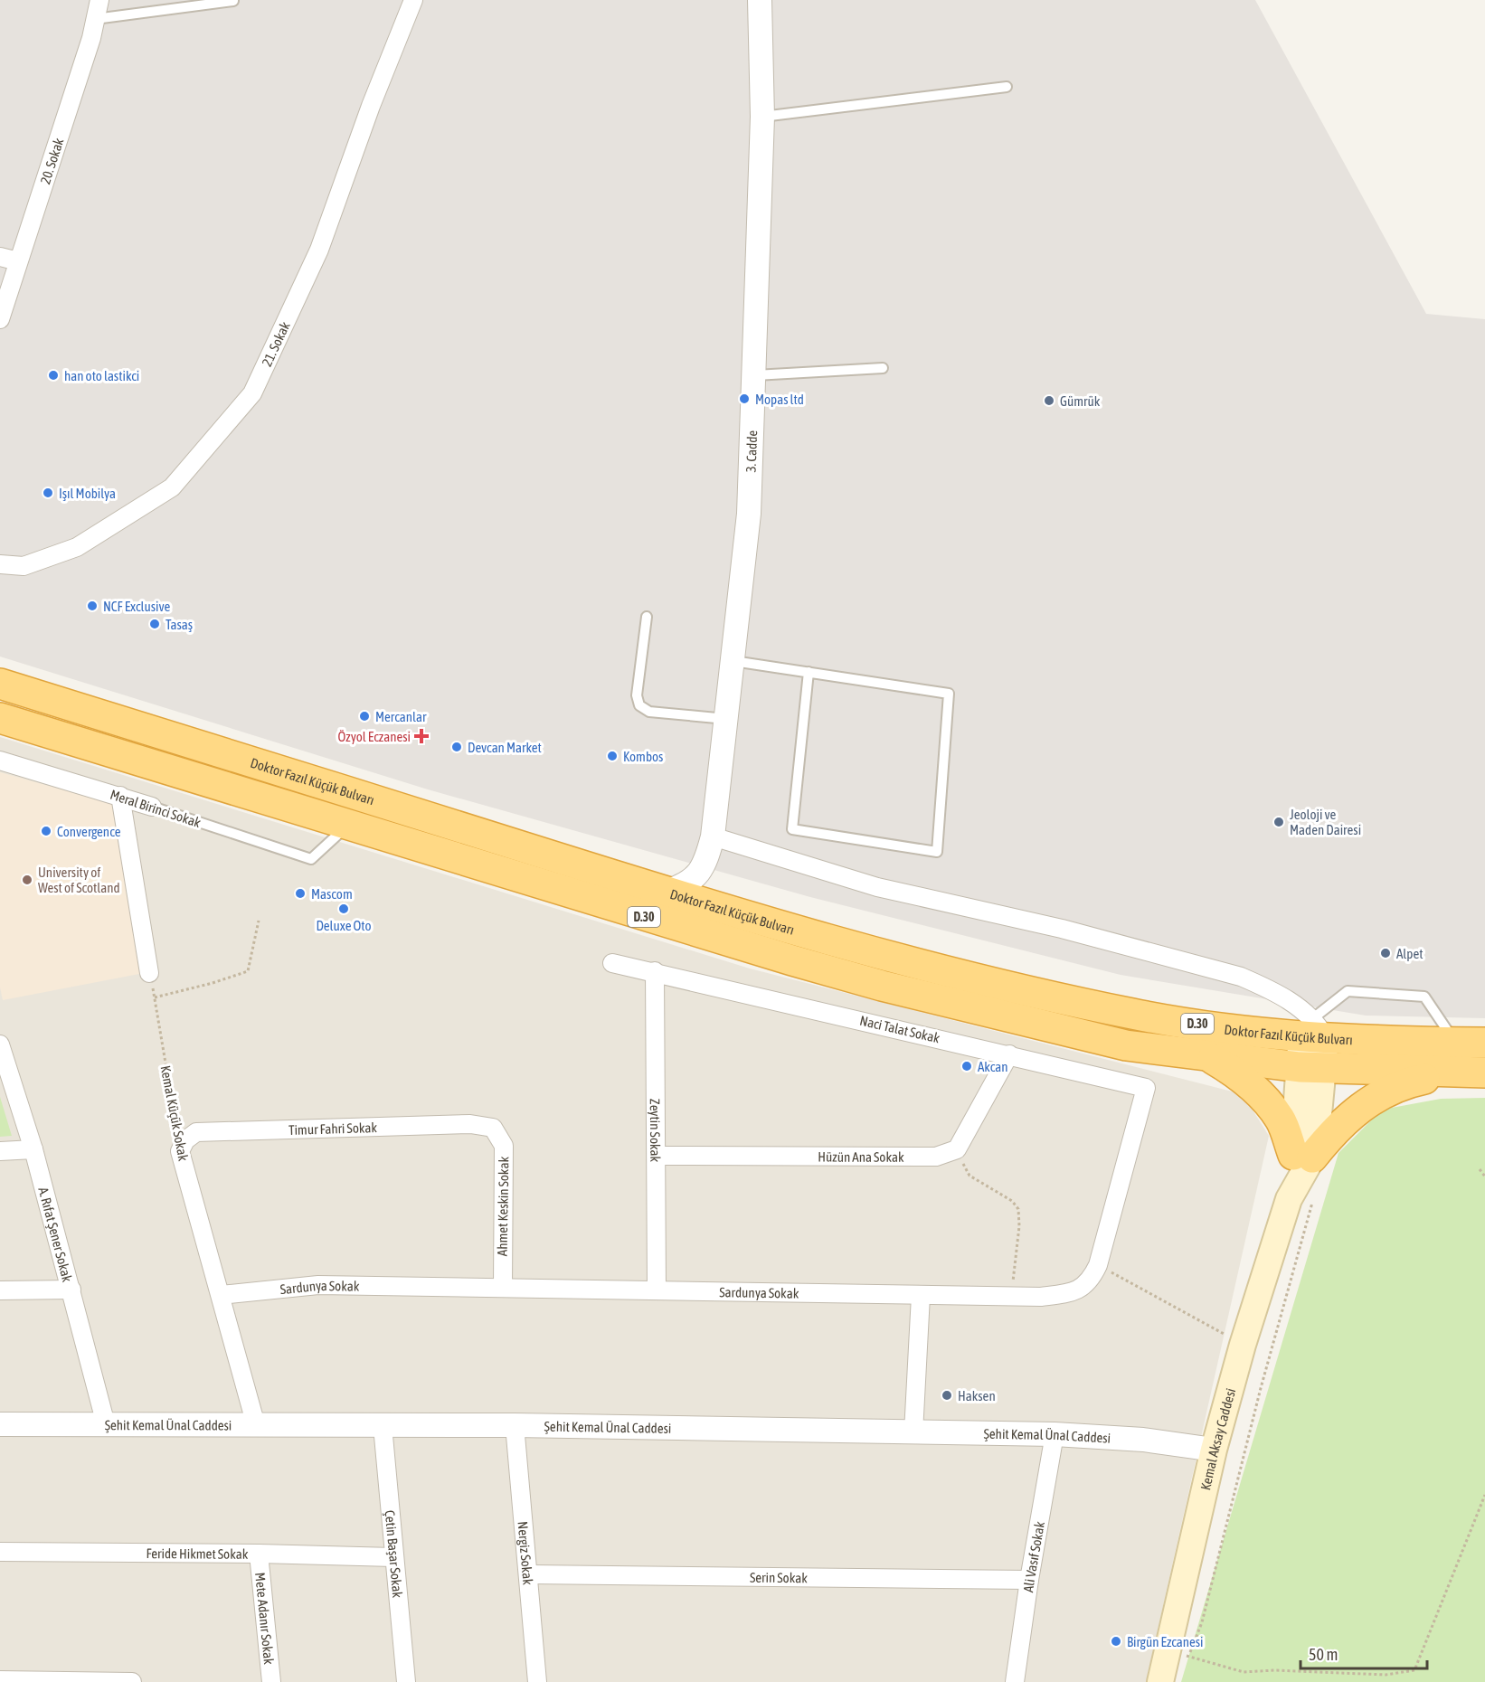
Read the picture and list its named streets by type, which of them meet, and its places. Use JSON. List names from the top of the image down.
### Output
{
  "streets": {
    "highway": ["Doktor Fazıl Küçük Bulvarı", "D.30"],
    "main road": ["Kemal Aksay Caddesi"],
    "street": [
      "20. Sokak",
      "21. Sokak",
      "3. Cadde",
      "Meral Birinci Sokak",
      "Naci Talat Sokak",
      "Kemal Küçük Sokak",
      "Timur Fahri Sokak",
      "Zeytin Sokak",
      "Hüzün Ana Sokak",
      "Ahmet Keskin Sokak",
      "A. Rıfat Şener Sokak",
      "Sardunya Sokak",
      "Şehit Kemal Ünal Caddesi",
      "Feride Hikmet Sokak",
      "Nergiz Sokak",
      "Çetin Başar Sokak",
      "Ali Vasıf Sokak",
      "Serin Sokak",
      "Mete Adanır Sokak"
    ]
  },
  "crossings": [
    ["Doktor Fazıl Küçük Bulvarı", "Kemal Aksay Caddesi"],
    ["Meral Birinci Sokak", "D.30"],
    ["D.30", "Kemal Aksay Caddesi"],
    ["Naci Talat Sokak", "Zeytin Sokak"],
    ["Naci Talat Sokak", "Sardunya Sokak"],
    ["Kemal Küçük Sokak", "Timur Fahri Sokak"],
    ["Kemal Küçük Sokak", "Sardunya Sokak"],
    ["Kemal Küçük Sokak", "Şehit Kemal Ünal Caddesi"],
    ["Timur Fahri Sokak", "Ahmet Keskin Sokak"],
    ["Zeytin Sokak", "Hüzün Ana Sokak"],
    ["Zeytin Sokak", "Sardunya Sokak"],
    ["Ahmet Keskin Sokak", "Sardunya Sokak"],
    ["A. Rıfat Şener Sokak", "Şehit Kemal Ünal Caddesi"],
    ["Şehit Kemal Ünal Caddesi", "Kemal Aksay Caddesi"],
    ["Şehit Kemal Ünal Caddesi", "Nergiz Sokak"],
    ["Şehit Kemal Ünal Caddesi", "Çetin Başar Sokak"],
    ["Şehit Kemal Ünal Caddesi", "Ali Vasıf Sokak"],
    ["Feride Hikmet Sokak", "Çetin Başar Sokak"],
    ["Feride Hikmet Sokak", "Mete Adanır Sokak"],
    ["Nergiz Sokak", "Serin Sokak"],
    ["Ali Vasıf Sokak", "Serin Sokak"]
  ],
  "places": {
    "other": [
      "han oto lastikci",
      "Mopas ltd",
      "Gümrük",
      "Işıl Mobilya",
      "NCF Exclusive",
      "Tasaş",
      "Mercanlar",
      "Devcan Market",
      "Kombos",
      "Jeoloji ve Maden Dairesi",
      "Convergence",
      "University of West of Scotland",
      "Mascom",
      "Deluxe Oto",
      "Alpet",
      "Akcan",
      "Haksen",
      "Birgün Ezcanesi"
    ],
    "health": ["Özyol Eczanesi"]
  },
  "scale_bar": "50 m"
}
